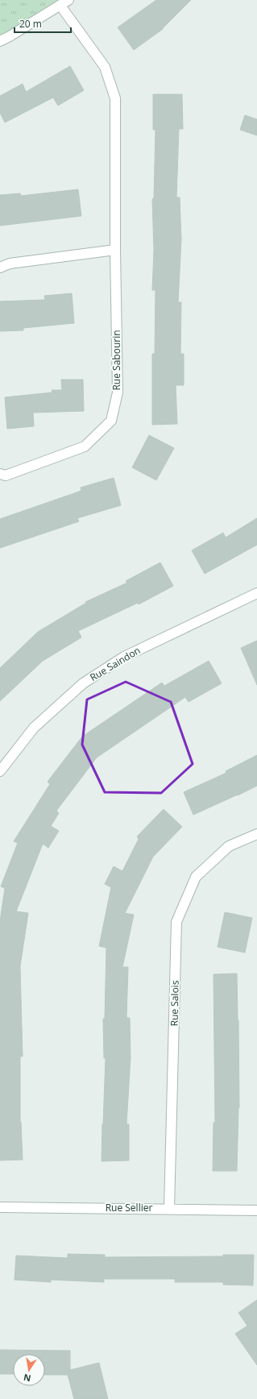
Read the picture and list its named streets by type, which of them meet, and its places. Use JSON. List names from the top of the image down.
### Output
{
  "streets": {
    "street": [
      "Rue Sabourin",
      "Rue Saindon",
      "Rue Salois",
      "Rue Sellier"
    ]
  },
  "crossings": [
    ["Rue Salois", "Rue Sellier"]
  ],
  "scale_bar": "20 m",
  "north": "bottom"
}
